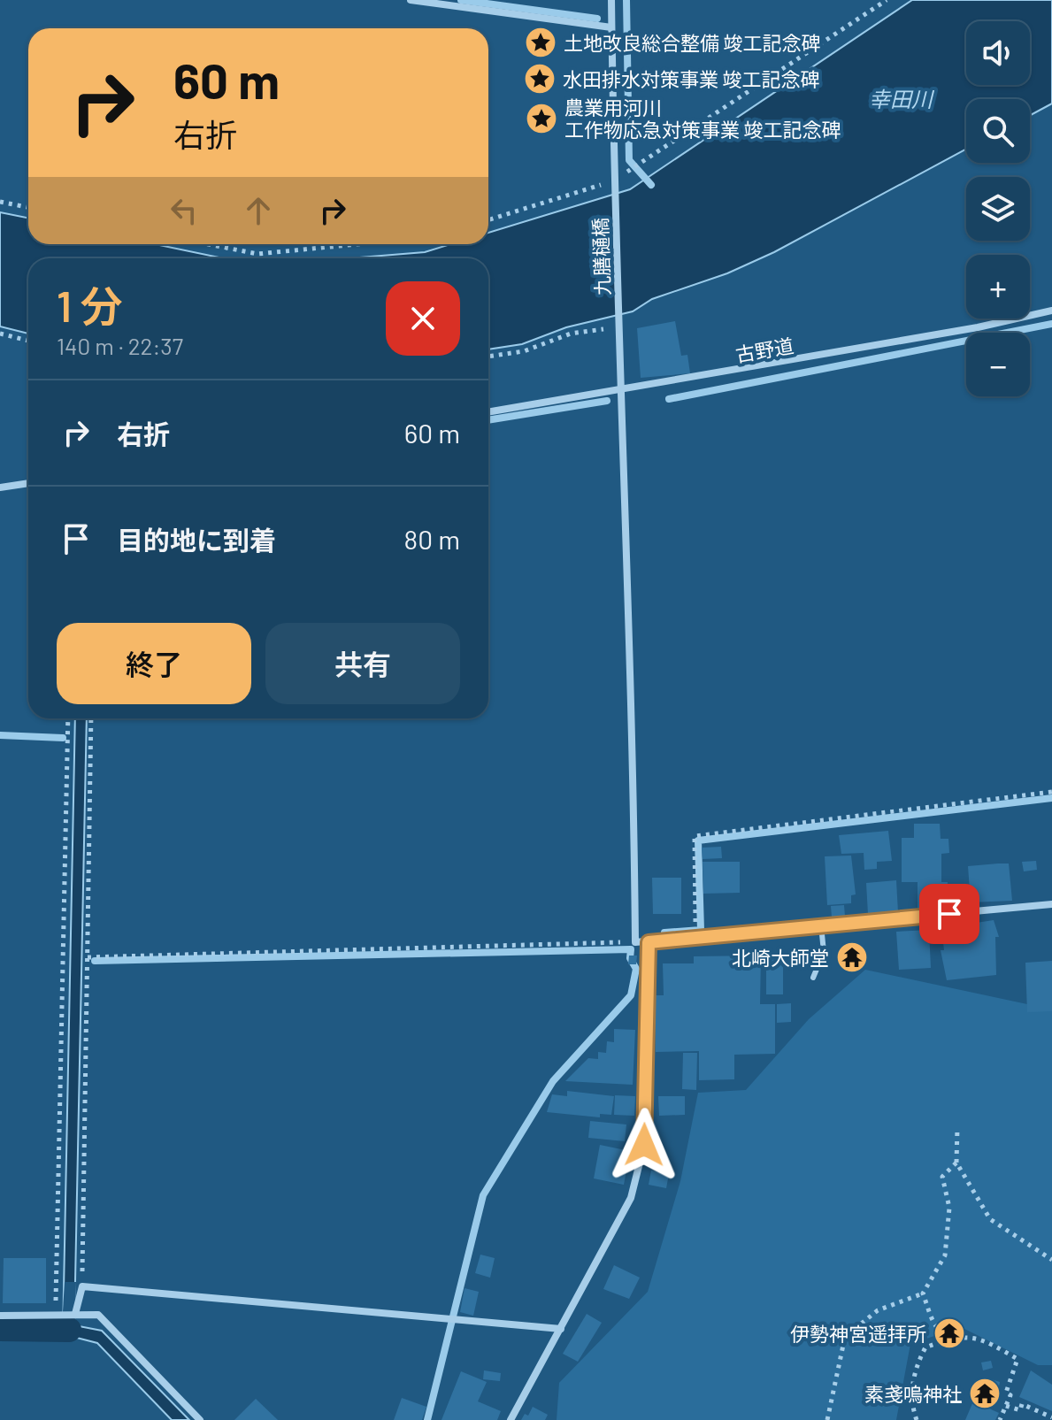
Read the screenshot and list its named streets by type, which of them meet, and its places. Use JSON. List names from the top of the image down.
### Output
{
  "streets": {
    "street": ["九膳樋橋", "古野道"]
  },
  "crossings": [
    ["九膳樋橋", "古野道"]
  ],
  "water": ["幸田川"],
  "places": {
    "place": ["土地改良総合整備 竣工記念碑", "水田排水対策事業 竣工記念碑", "農業用河川 工作物応急対策事業 竣工記念碑"],
    "temple": ["北崎大師堂", "伊勢神宮遥拝所", "素戔嗚神社"]
  },
  "page": {
    "map_buttons": ["+", "−"],
    "turn": ["60 m", "右折"],
    "heading": ["1 分", "140 m · 22:37"],
    "list": [
      {
        "name": "右折",
        "value": "60 m"
      },
      {
        "name": "目的地に到着",
        "value": "80 m"
      }
    ],
    "buttons": ["終了", "共有"]
  }
}
